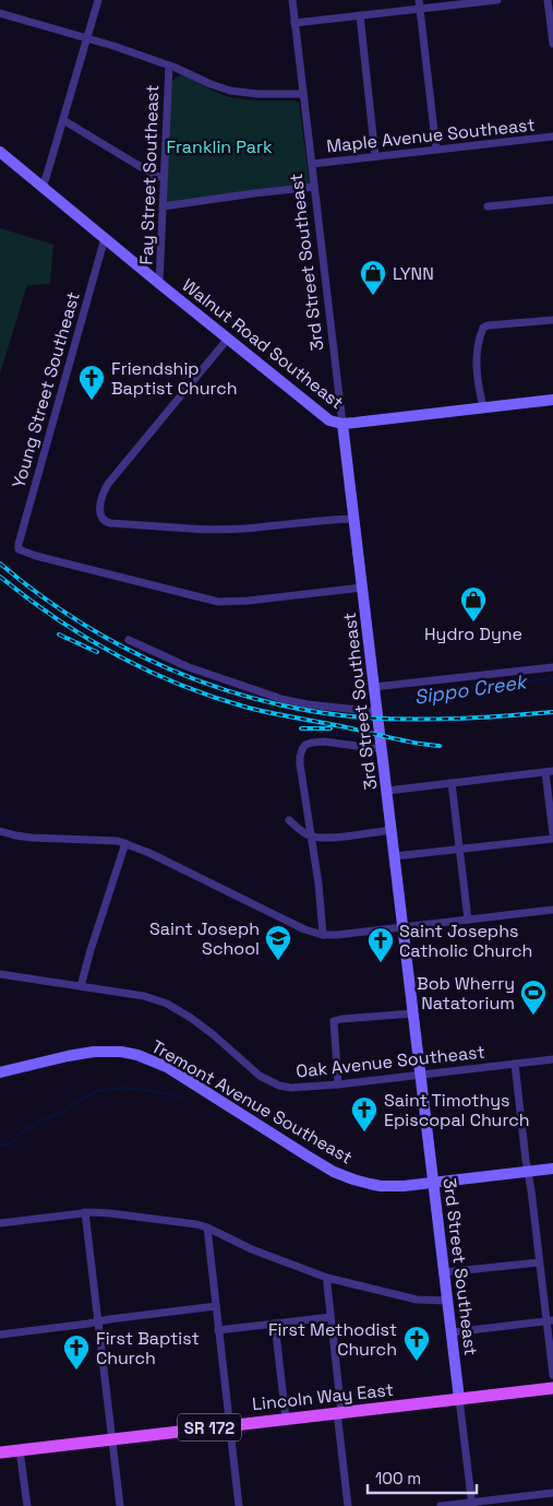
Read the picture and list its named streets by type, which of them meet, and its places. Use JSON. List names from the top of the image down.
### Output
{
  "streets": {
    "main road": ["Lincoln Way East", "SR 172"],
    "street": [
      "Maple Avenue Southeast",
      "Fay Street Southeast",
      "3rd Street Southeast",
      "Walnut Road Southeast",
      "Young Street Southeast",
      "Oak Avenue Southeast",
      "Tremont Avenue Southeast"
    ]
  },
  "crossings": [
    ["Maple Avenue Southeast", "3rd Street Southeast"],
    ["Fay Street Southeast", "Walnut Road Southeast"],
    ["3rd Street Southeast", "Walnut Road Southeast"],
    ["3rd Street Southeast", "Young Street Southeast"],
    ["3rd Street Southeast", "Oak Avenue Southeast"],
    ["3rd Street Southeast", "Tremont Avenue Southeast"],
    ["3rd Street Southeast", "Lincoln Way East"],
    ["Walnut Road Southeast", "Young Street Southeast"]
  ],
  "water": ["Sippo Creek"],
  "parks": ["Franklin Park"],
  "places": {
    "shop": ["LYNN", "Hydro Dyne"],
    "church": [
      "Friendship Baptist Church",
      "Saint Josephs Catholic Church",
      "Saint Timothys Episcopal Church",
      "First Methodist Church",
      "First Baptist Church"
    ],
    "school or university": ["Saint Joseph School"],
    "sports": ["Bob Wherry Natatorium"]
  },
  "scale_bar": "100 m"
}
